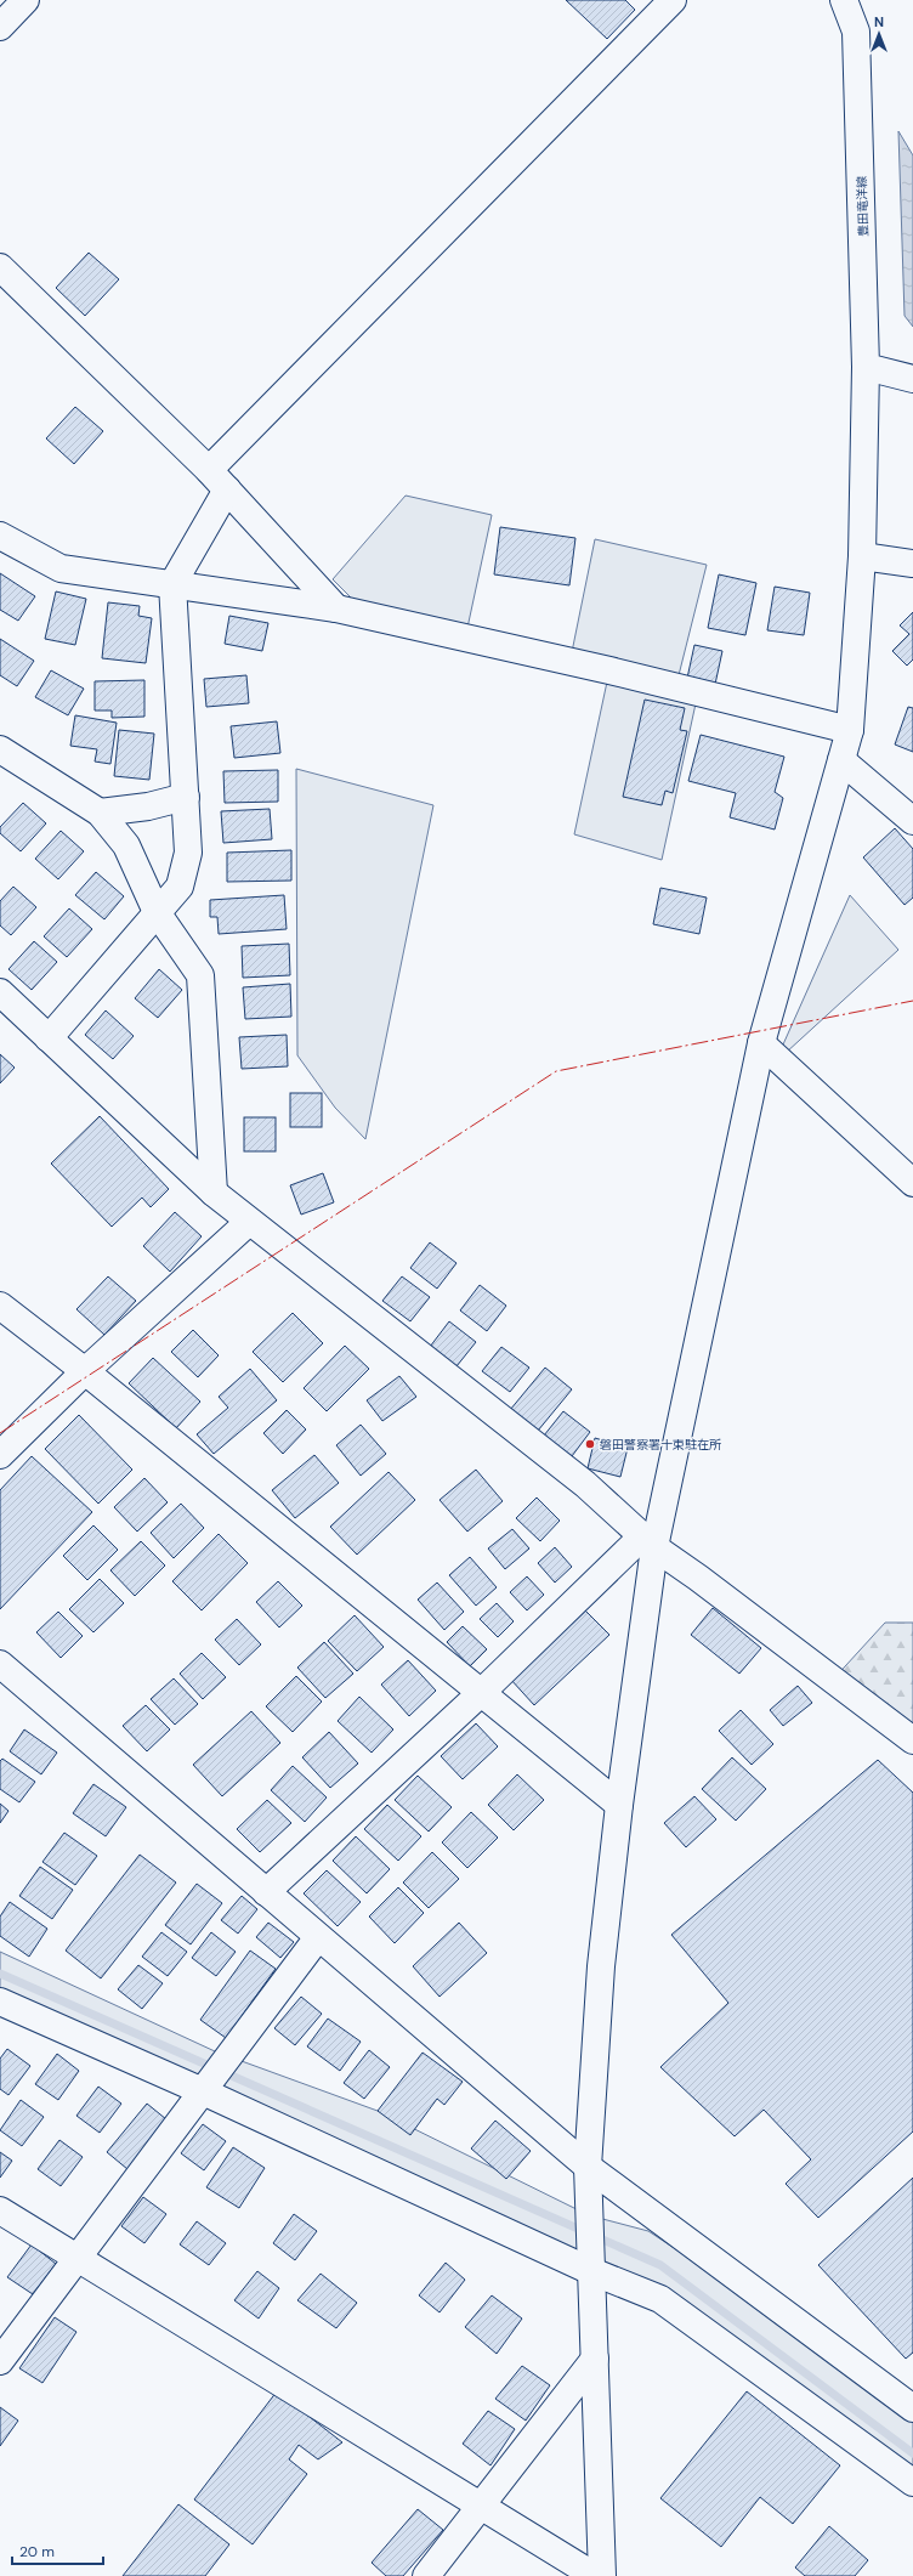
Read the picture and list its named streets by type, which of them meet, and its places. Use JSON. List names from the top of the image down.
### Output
{
  "streets": {
    "street": ["豊田竜洋線"]
  },
  "places": ["磐田警察署十束駐在所"],
  "scale_bar": "20 m",
  "north": "top"
}
